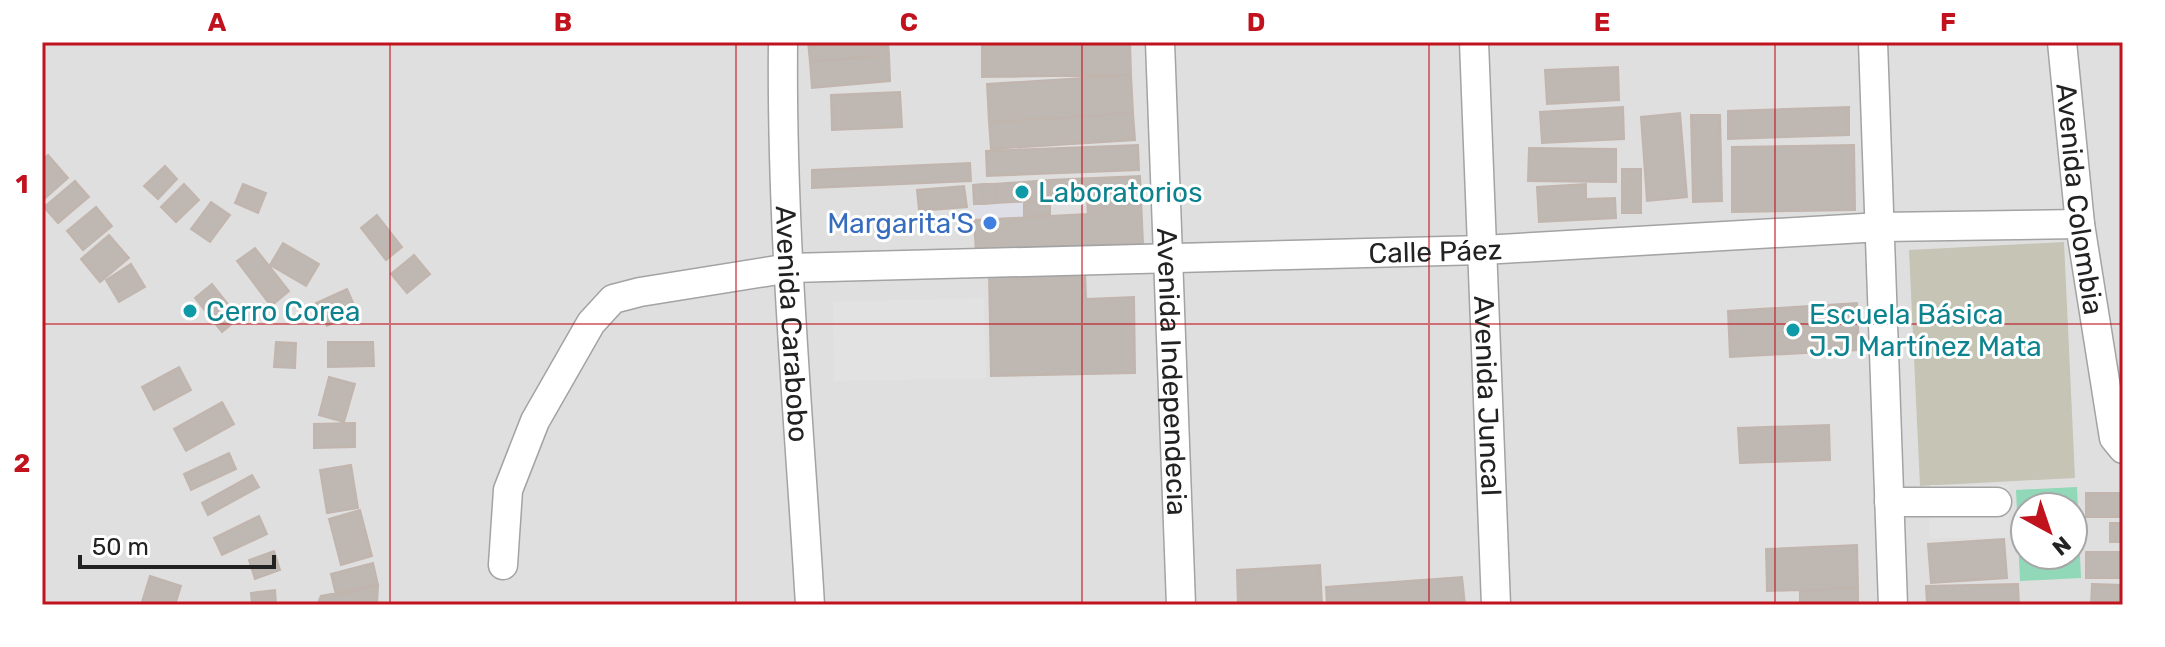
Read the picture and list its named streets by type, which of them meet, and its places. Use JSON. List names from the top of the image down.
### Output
{
  "streets": {
    "street": [
      "Avenida Colombia",
      "Calle Páez",
      "Avenida Carabobo",
      "Avenida Independecia",
      "Avenida Juncal"
    ]
  },
  "crossings": [
    ["Avenida Colombia", "Calle Páez"],
    ["Calle Páez", "Avenida Carabobo"],
    ["Calle Páez", "Avenida Independecia"],
    ["Calle Páez", "Avenida Juncal"]
  ],
  "places": [
    "Laboratorios",
    "Margarita'S",
    "Cerro Corea",
    "Escuela Básica J.J Martínez Mata"
  ],
  "scale_bar": "50 m",
  "north": "bottom right",
  "grid": {
    "columns": [
      "A",
      "B",
      "C",
      "D",
      "E",
      "F"
    ],
    "rows": ["1", "2"]
  }
}
